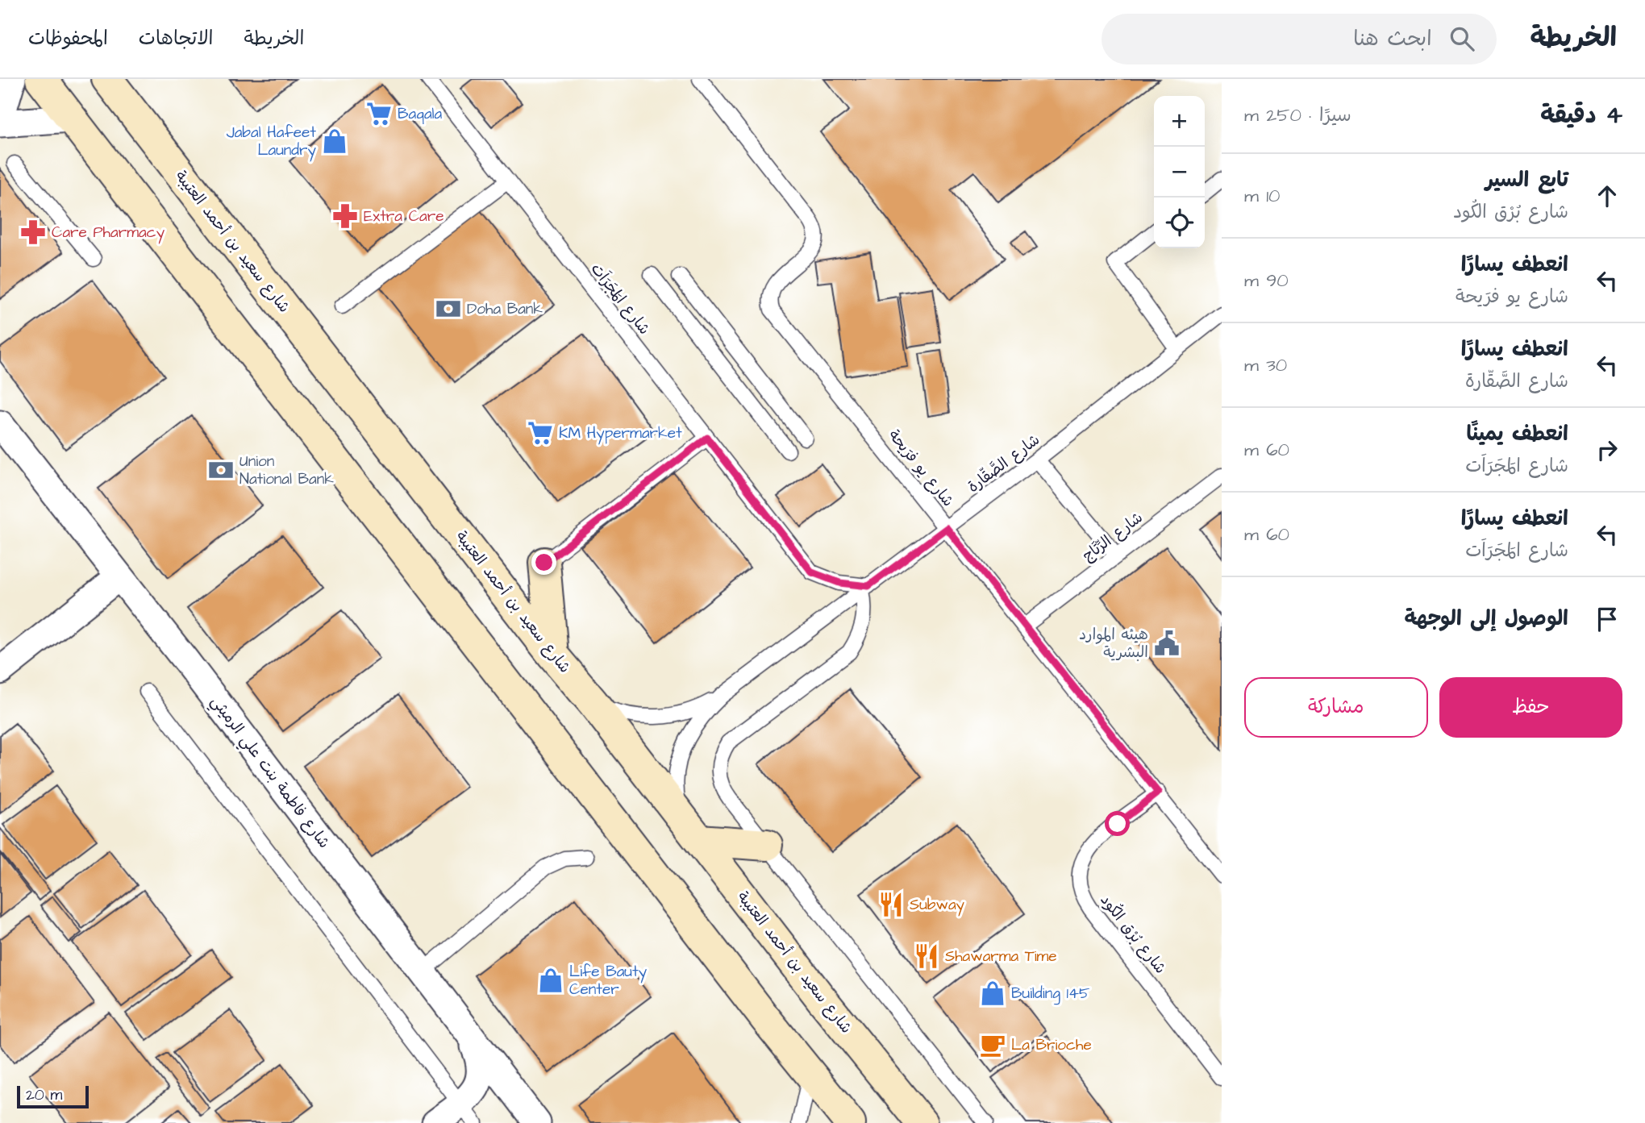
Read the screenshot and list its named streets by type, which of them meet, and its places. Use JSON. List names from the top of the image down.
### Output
{
  "streets": {
    "main road": ["شارع سعيد بن أحمد العتيبة"],
    "street": ["شارع فاطمة بنت علي الرميثي"],
    "lane": [
      "شارع المَجَرَاَت",
      "شارع الصَّقّارة",
      "شارع يو فرَيحة",
      "شارع الرِّتَاج",
      "شارع بُرْق الكُود"
    ]
  },
  "crossings": [
    ["شارع سعيد بن أحمد العتيبة", "شارع الصَّقّارة"],
    ["شارع المَجَرَاَت", "شارع الصَّقّارة"],
    ["شارع الصَّقّارة", "شارع يو فرَيحة"],
    ["شارع يو فرَيحة", "شارع الرِّتَاج"],
    ["شارع يو فرَيحة", "شارع بُرْق الكُود"]
  ],
  "places": {
    "supermarket": ["Baqala", "KM Hypermarket"],
    "shop": ["Jabal Hafeet Laundry", "Life Bauty Center", "Building 145"],
    "pharmacy": ["Extra Care", "Care Pharmacy"],
    "bank": ["Doha Bank", "Union National Bank"],
    "public building": ["هيئه الموارد البشرية"],
    "restaurant": ["Subway", "Shawarma Time"],
    "cafe": ["La Brioche"]
  },
  "scale_bar": "20 m",
  "page": {
    "header": "الخريطة",
    "search": "ابحث هنا",
    "nav": ["الخريطة", "الاتجاهات", "المحفوظات"],
    "heading": ["4 دقيقة", "سيرًا · 250 m"],
    "map_buttons": ["+", "−"],
    "list": [
      ["تابع السير", "شارع بُرْق الكُود", "10 m"],
      ["انعطف يسارًا", "شارع يو فرَيحة", "90 m"],
      ["انعطف يسارًا", "شارع الصَّقّارة", "30 m"],
      ["انعطف يمينًا", "شارع المَجَرَاَت", "60 m"],
      ["انعطف يسارًا", "شارع المَجَرَاَت", "60 m"],
      "الوصول إلى الوجهة"
    ],
    "buttons": ["حفظ", "مشاركة"],
    "scale": "20 m"
  }
}
